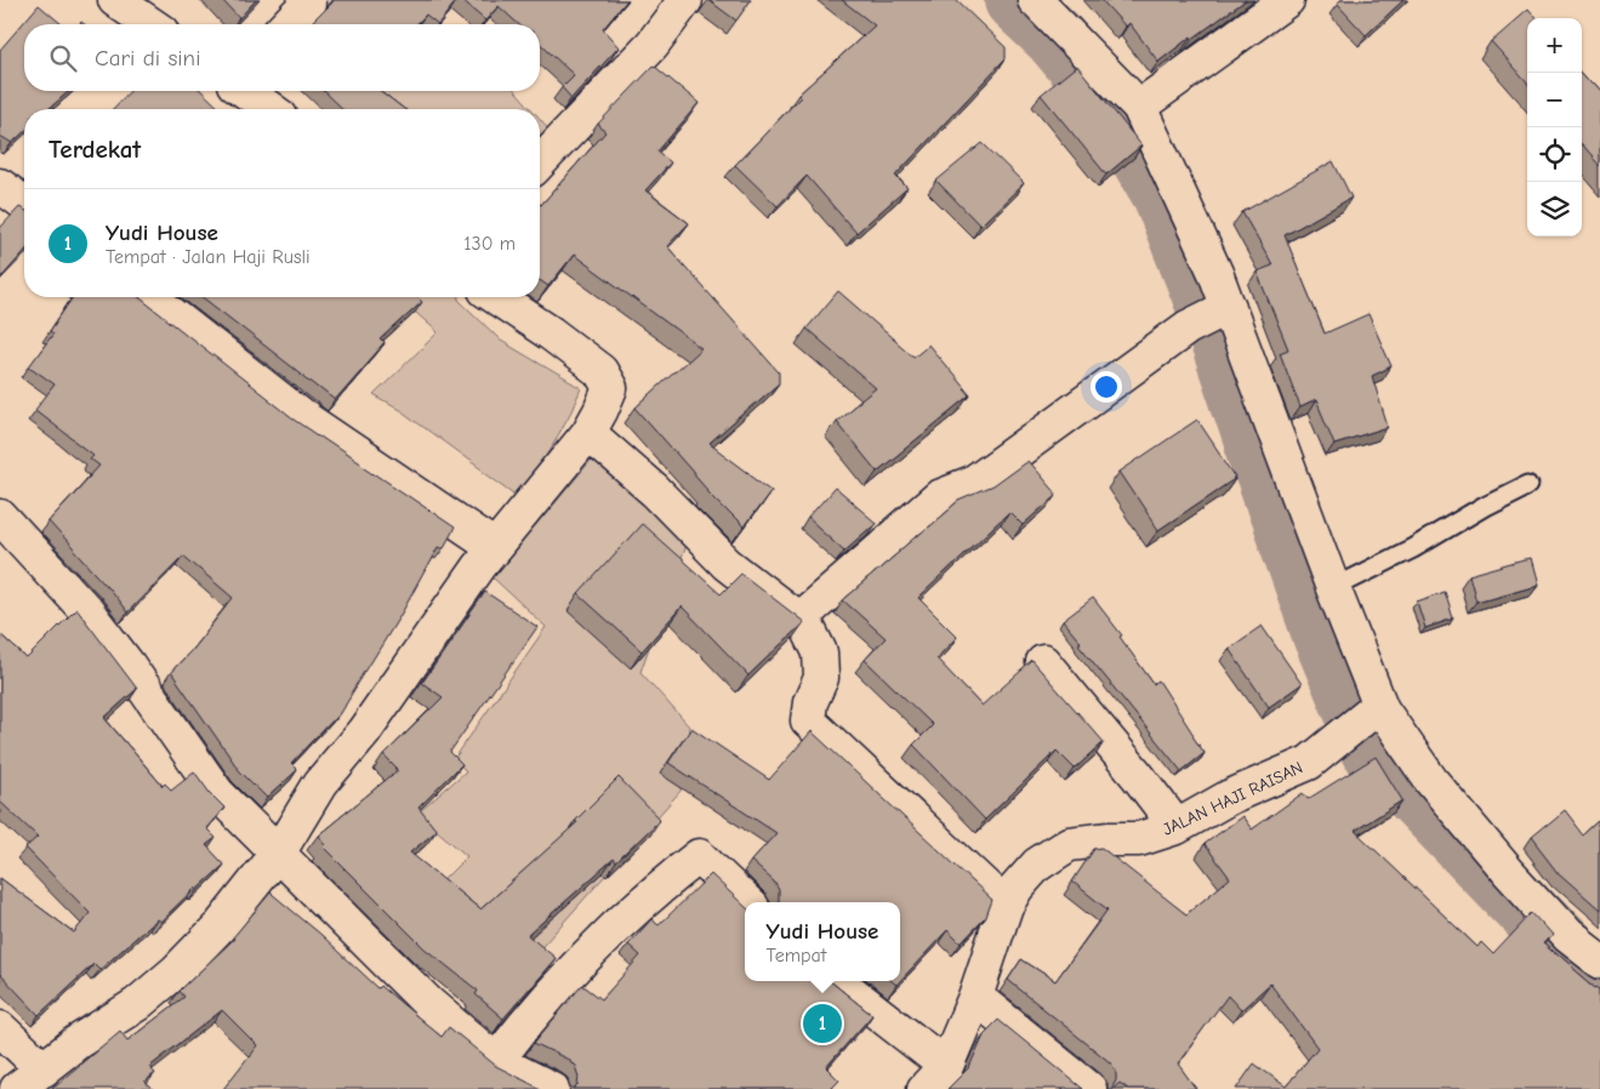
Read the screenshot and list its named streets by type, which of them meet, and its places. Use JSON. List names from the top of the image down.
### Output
{
  "streets": {
    "street": ["JALAN HAJI RAISAN"]
  },
  "page": {
    "map_buttons": ["+", "−"],
    "search": "Cari di sini",
    "heading": "Terdekat",
    "list": [
      {
        "mark": "1",
        "name": "Yudi House",
        "note": "Tempat · Jalan Haji Rusli",
        "value": "130 m"
      }
    ],
    "popup": ["Yudi House", "Tempat"],
    "pins": "1"
  }
}
